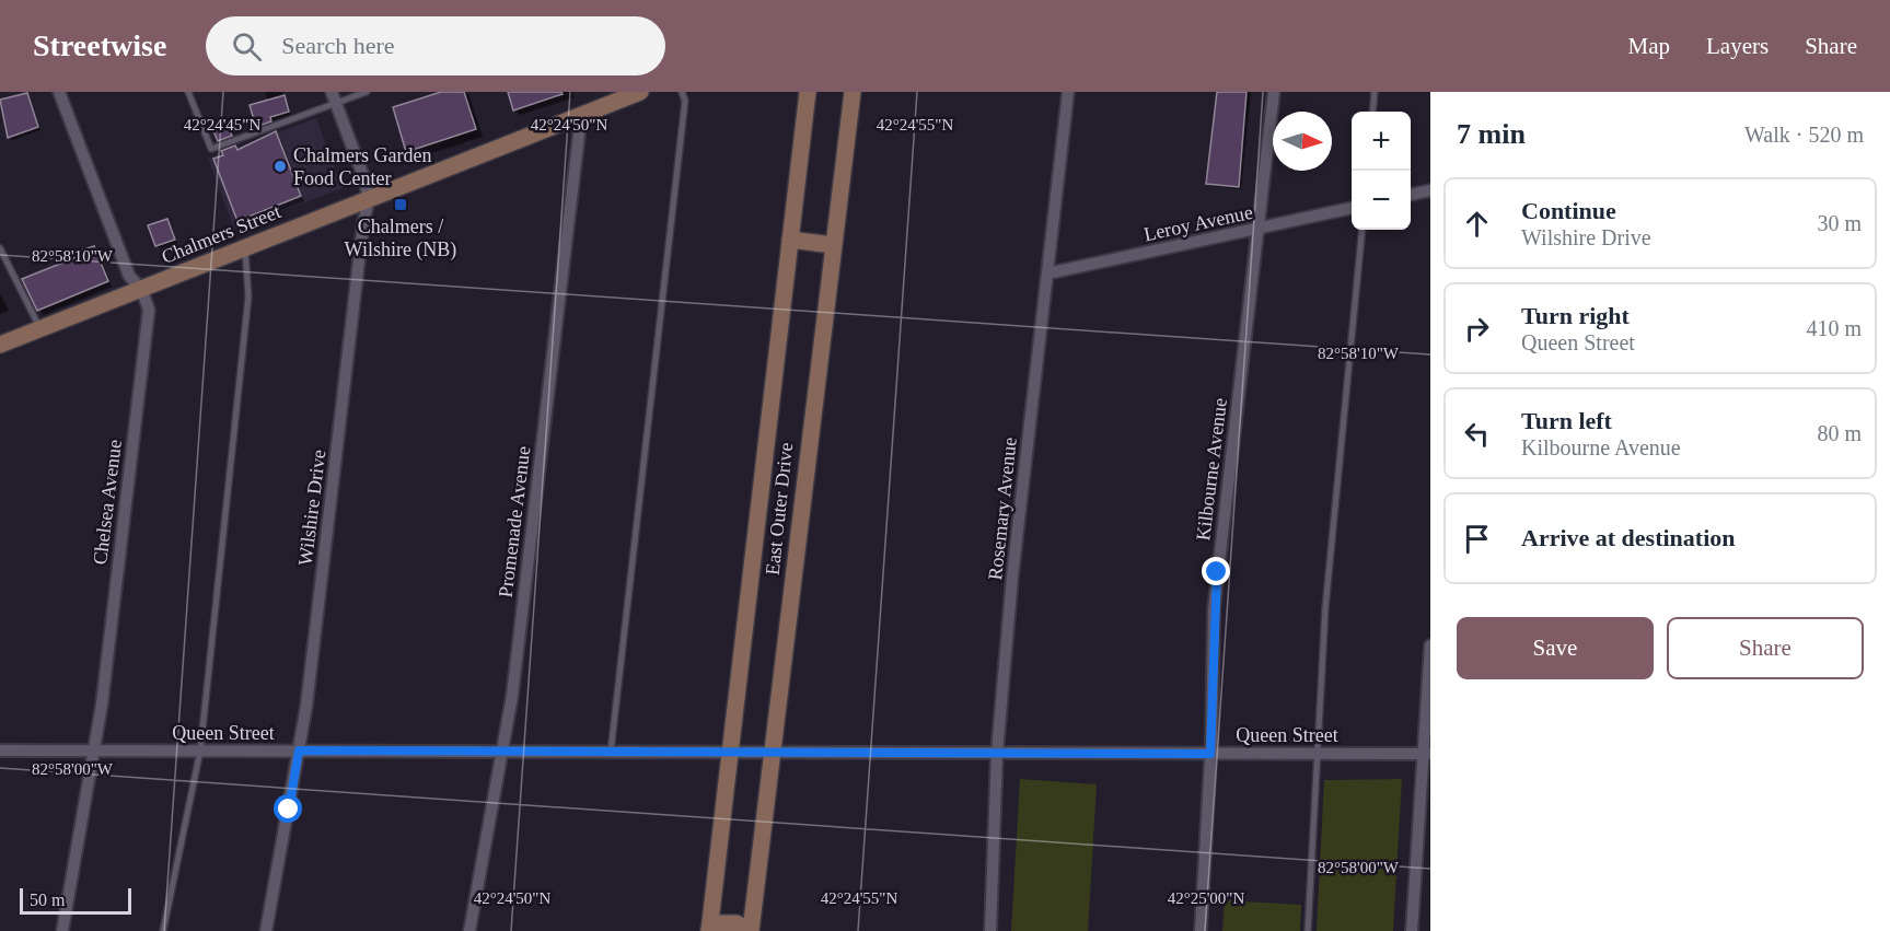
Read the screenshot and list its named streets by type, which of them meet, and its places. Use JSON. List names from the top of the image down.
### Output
{
  "streets": {
    "street": [
      "Leroy Avenue",
      "Chalmers Street",
      "Kilbourne Avenue",
      "Chelsea Avenue",
      "Wilshire Drive",
      "East Outer Drive",
      "Rosemary Avenue",
      "Promenade Avenue",
      "Queen Street"
    ]
  },
  "crossings": [
    ["Leroy Avenue", "Kilbourne Avenue"],
    ["Leroy Avenue", "Rosemary Avenue"],
    ["Chalmers Street", "Chelsea Avenue"],
    ["Chalmers Street", "Wilshire Drive"],
    ["Chalmers Street", "Promenade Avenue"],
    ["Kilbourne Avenue", "Queen Street"],
    ["Chelsea Avenue", "Queen Street"],
    ["Wilshire Drive", "Queen Street"],
    ["East Outer Drive", "Queen Street"],
    ["Rosemary Avenue", "Queen Street"],
    ["Promenade Avenue", "Queen Street"]
  ],
  "places": {
    "other": ["Chalmers Garden Food Center"],
    "transit": ["Chalmers / Wilshire (NB)"]
  },
  "scale_bar": "50 m",
  "north": "right",
  "page": {
    "header": "Streetwise",
    "search": "Search here",
    "nav": ["Map", "Layers", "Share"],
    "heading": ["7 min", "Walk · 520 m"],
    "map_buttons": ["+", "−"],
    "list": [
      ["Continue", "Wilshire Drive", "30 m"],
      ["Turn right", "Queen Street", "410 m"],
      ["Turn left", "Kilbourne Avenue", "80 m"],
      "Arrive at destination"
    ],
    "buttons": ["Save", "Share"],
    "scale": "50 m"
  },
  "coordinates": [
    "42°24'45\"N",
    "42°24'50\"N",
    "42°24'55\"N",
    "82°58'10\"W",
    "82°58'00\"W",
    "42°25'00\"N"
  ]
}
